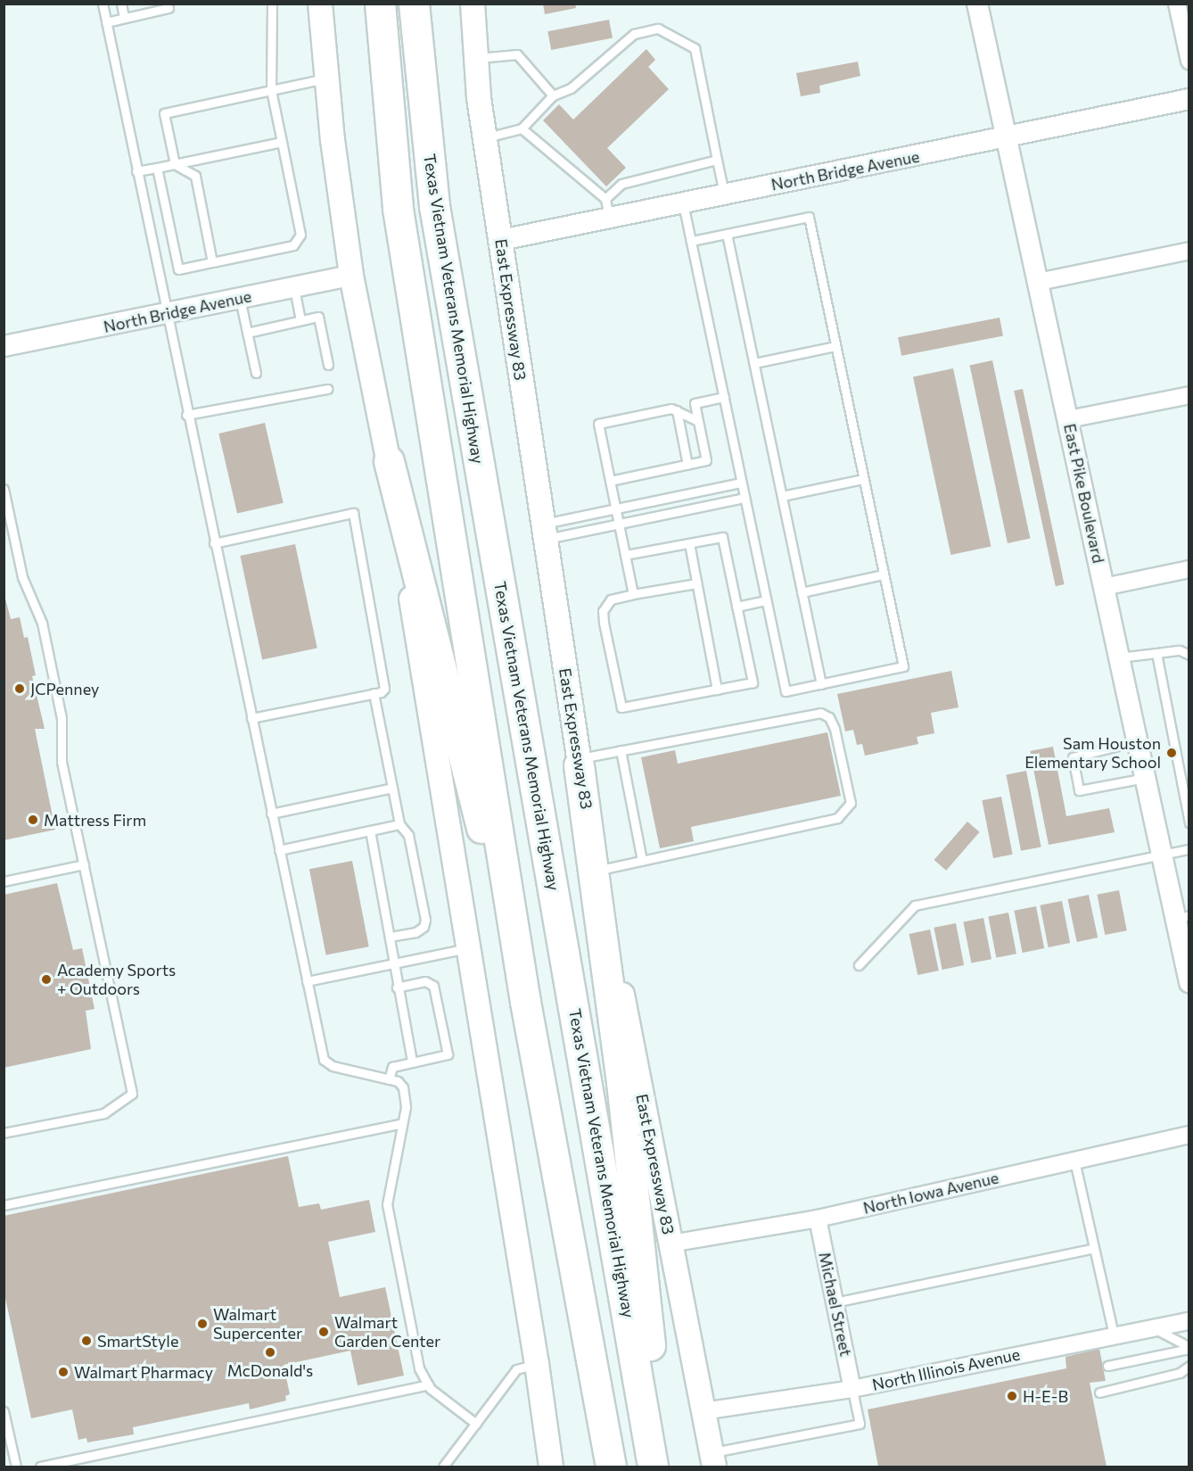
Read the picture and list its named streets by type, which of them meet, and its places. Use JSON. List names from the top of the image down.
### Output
{
  "streets": {
    "highway": ["Texas Vietnam Veterans Memorial Highway"],
    "main road": ["East Expressway 83"],
    "street": [
      "North Bridge Avenue",
      "East Pike Boulevard",
      "North Iowa Avenue",
      "Michael Street",
      "North Illinois Avenue"
    ]
  },
  "crossings": [
    ["North Bridge Avenue", "East Expressway 83"],
    ["North Bridge Avenue", "East Pike Boulevard"],
    ["East Expressway 83", "North Iowa Avenue"],
    ["East Expressway 83", "North Illinois Avenue"],
    ["North Iowa Avenue", "Michael Street"],
    ["Michael Street", "North Illinois Avenue"]
  ],
  "places": [
    "JCPenney",
    "Sam Houston Elementary School",
    "Mattress Firm",
    "Academy Sports + Outdoors",
    "Walmart Supercenter",
    "Walmart Garden Center",
    "SmartStyle",
    "McDonald's",
    "Walmart Pharmacy",
    "H-E-B"
  ]
}
